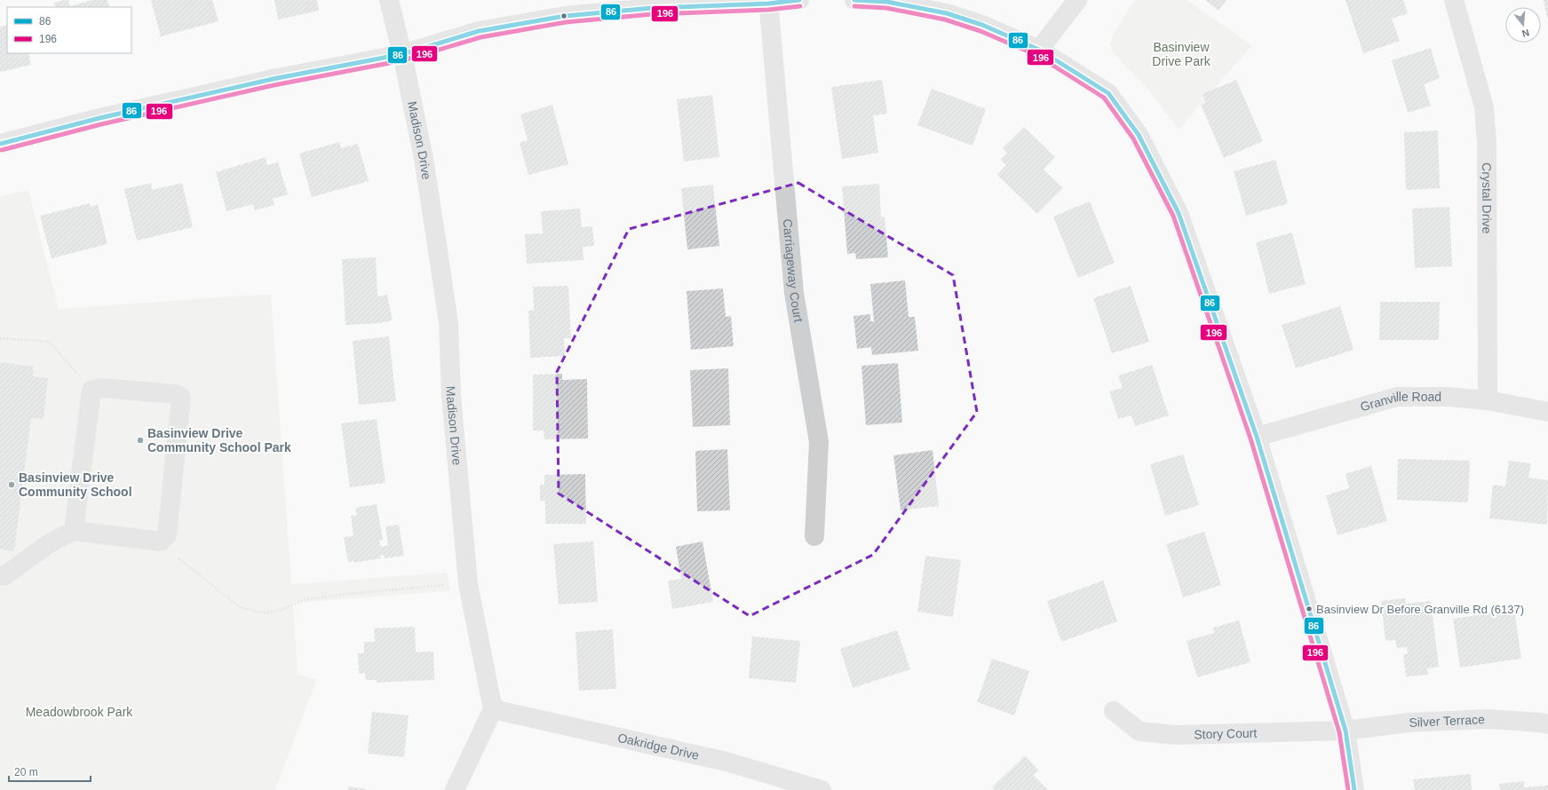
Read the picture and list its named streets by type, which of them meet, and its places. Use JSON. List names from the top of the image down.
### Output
{
  "streets": {
    "street": [
      "Madison Drive",
      "Crystal Drive",
      "Carriageway Court",
      "Granville Road",
      "Silver Terrace",
      "Story Court",
      "Oakridge Drive"
    ]
  },
  "crossings": [
    ["Madison Drive", "Oakridge Drive"],
    ["Crystal Drive", "Granville Road"],
    ["Silver Terrace", "Story Court"]
  ],
  "parks": ["Basinview Drive Park", "Meadowbrook Park"],
  "places": ["Basinview Drive Community School Park", "Basinview Drive Community School", "Basinview Dr Before Granville Rd (6137)"],
  "lines": ["transit line 86", "transit line 196"],
  "legend": ["86", "196"],
  "scale_bar": "20 m",
  "north": "bottom"
}
